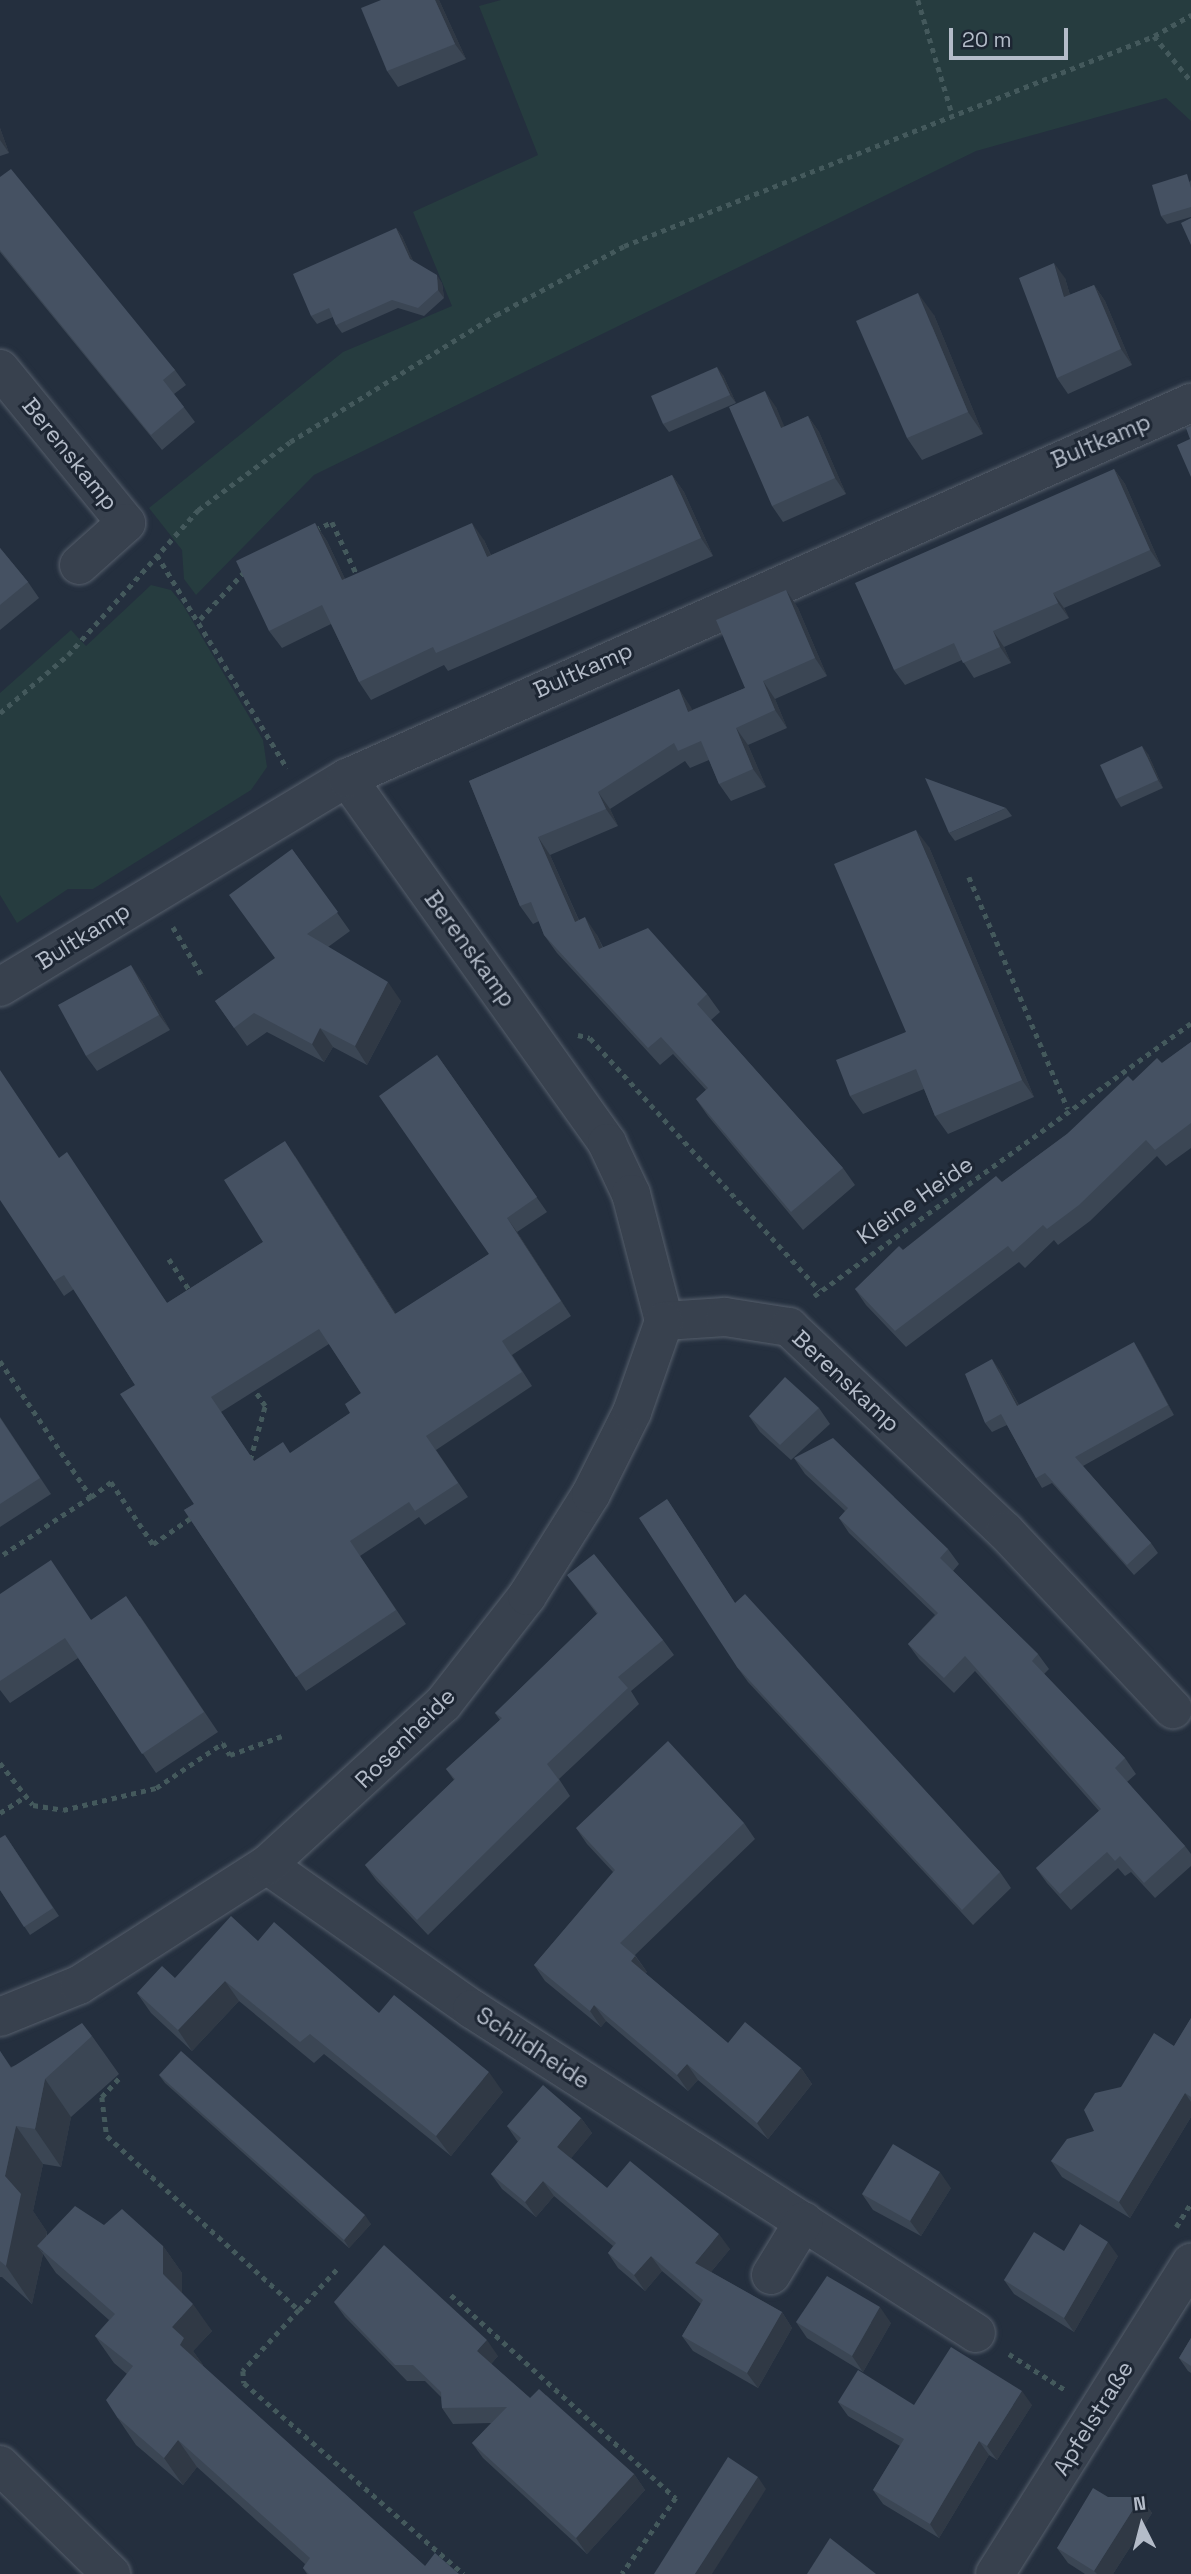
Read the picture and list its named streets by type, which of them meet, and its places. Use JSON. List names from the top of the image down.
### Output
{
  "streets": {
    "street": [
      "Bultkamp",
      "Berenskamp",
      "Rosenheide",
      "Schildheide",
      "Apfelstraße"
    ],
    "path": ["Kleine Heide"]
  },
  "crossings": [
    ["Bultkamp", "Berenskamp"],
    ["Berenskamp", "Kleine Heide"],
    ["Berenskamp", "Rosenheide"],
    ["Rosenheide", "Schildheide"]
  ],
  "scale_bar": "20 m",
  "north": "top"
}
